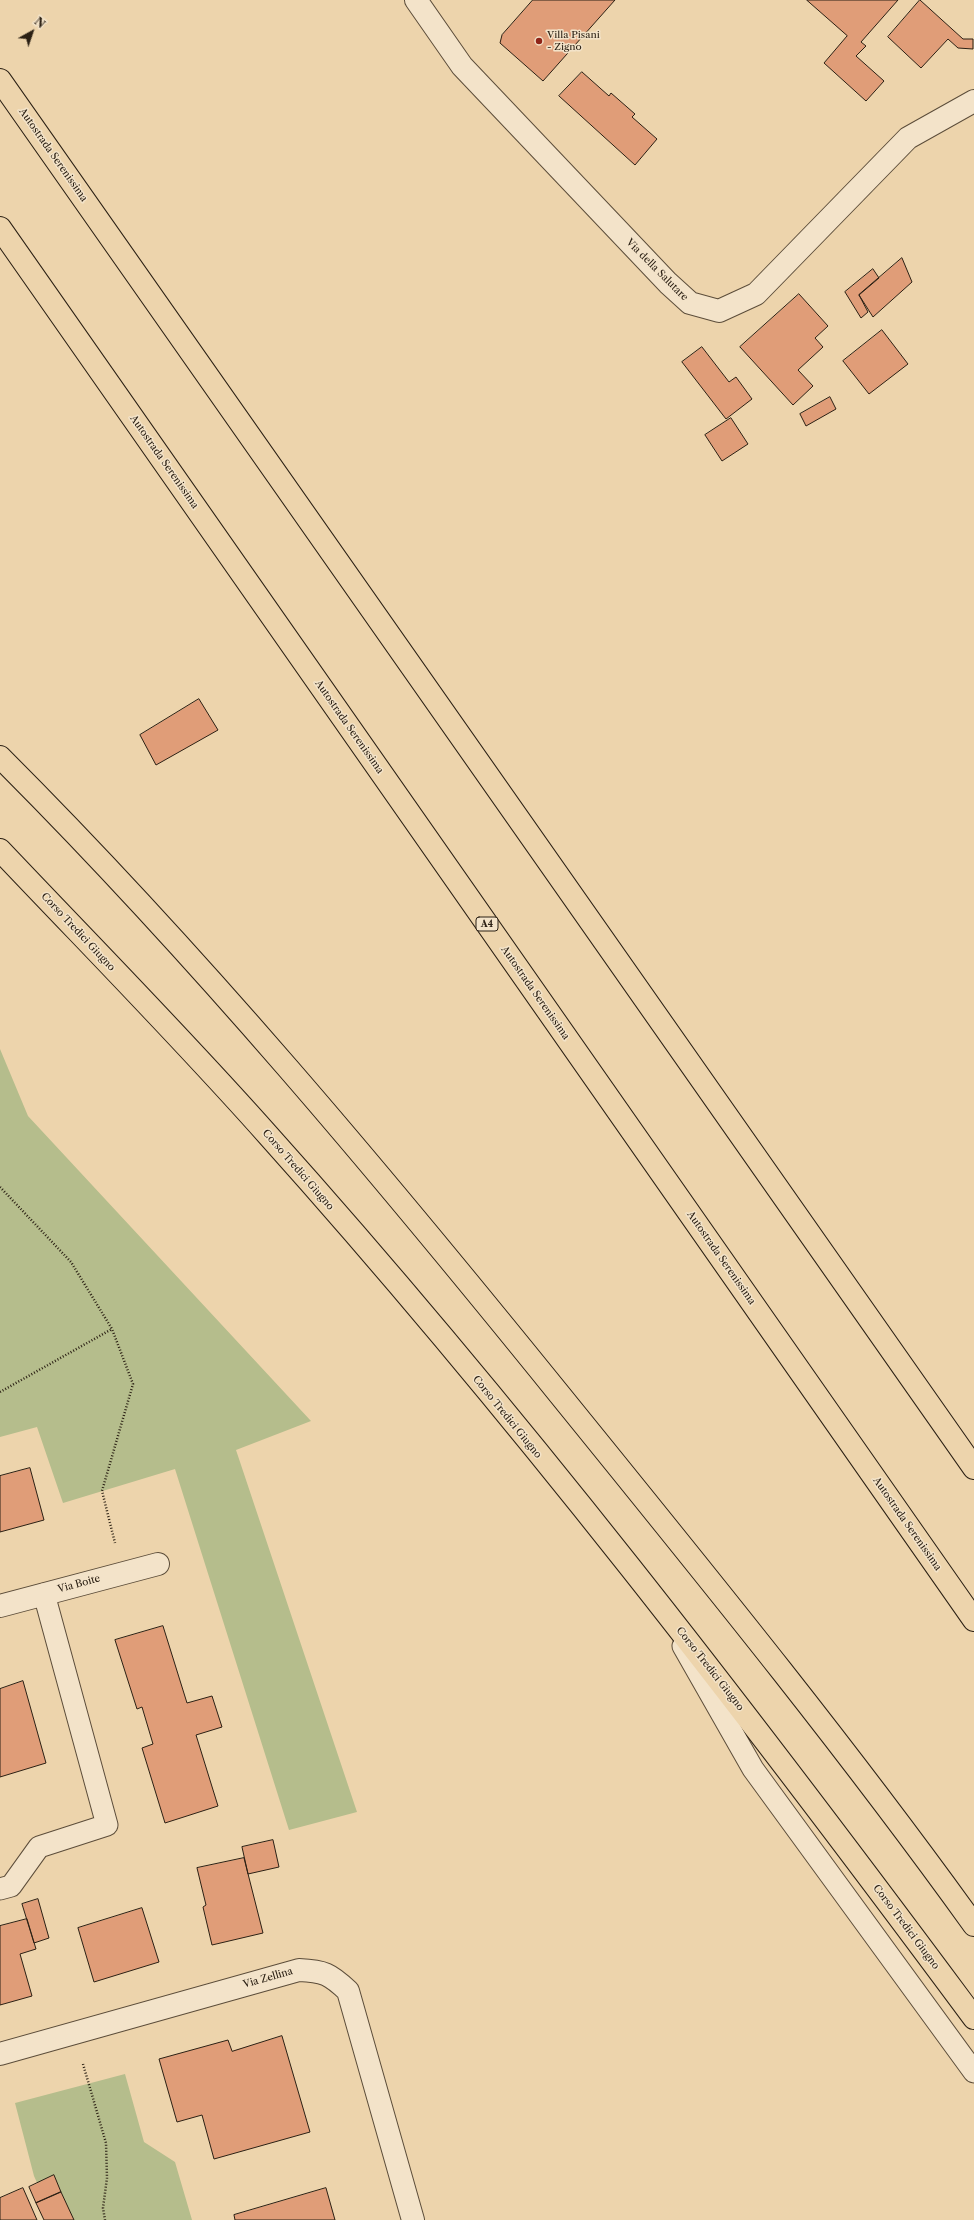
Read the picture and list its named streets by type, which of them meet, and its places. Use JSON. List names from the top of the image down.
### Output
{
  "streets": {
    "highway": ["Autostrada Serenissima", "A4", "Corso Tredici Giugno"],
    "street": ["Via della Salutare", "Via Boite", "Via Zellina"]
  },
  "places": ["Villa Pisani - Zigno"],
  "north": "top right"
}
